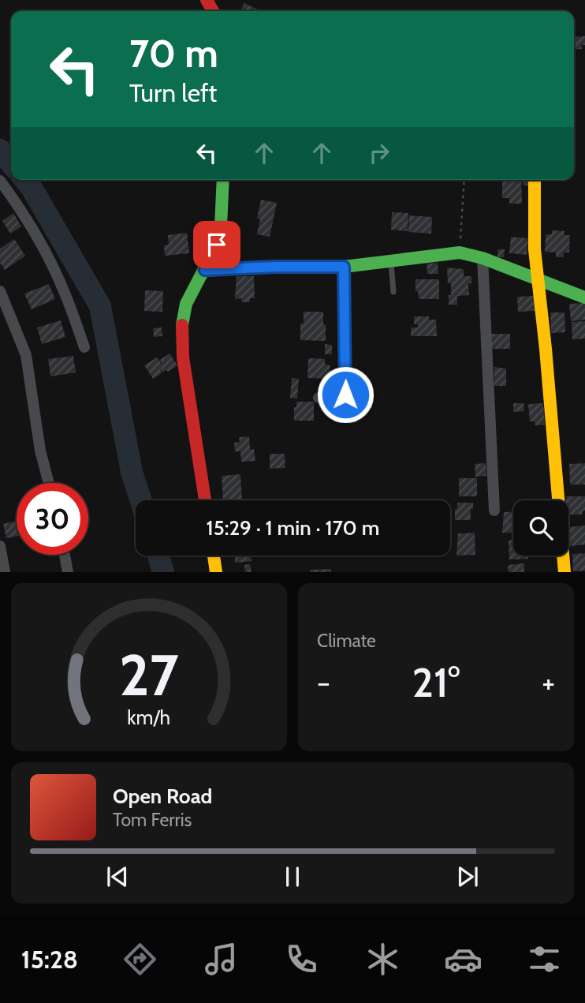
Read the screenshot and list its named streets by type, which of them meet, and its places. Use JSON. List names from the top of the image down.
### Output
{
  "page": {
    "turn": ["70 m", "Turn left"],
    "limit": "30",
    "trip": "15:29 · 1 min · 170 m",
    "tile": "Climate",
    "heat": ["−", "21°", "+"],
    "song": ["Open Road", "Tom Ferris"],
    "tabs": "15:28",
    "gauge": ["27", "km/h"]
  }
}
